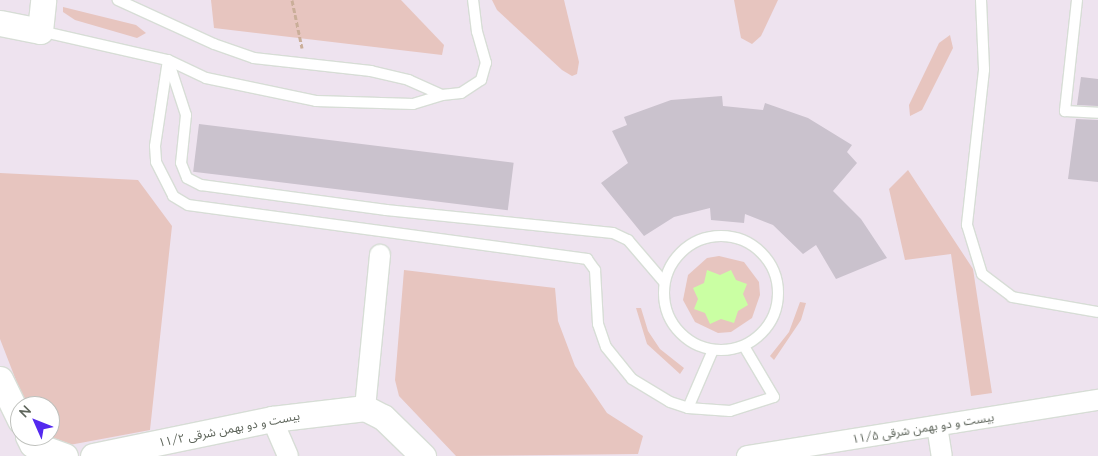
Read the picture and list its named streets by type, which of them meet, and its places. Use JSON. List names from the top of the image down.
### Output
{
  "streets": {
    "street": ["بیست و دو بهمن شرقی ۱۱/۵", "بیست و دو بهمن شرقی ۱۱/۲"]
  },
  "north": "top left"
}
